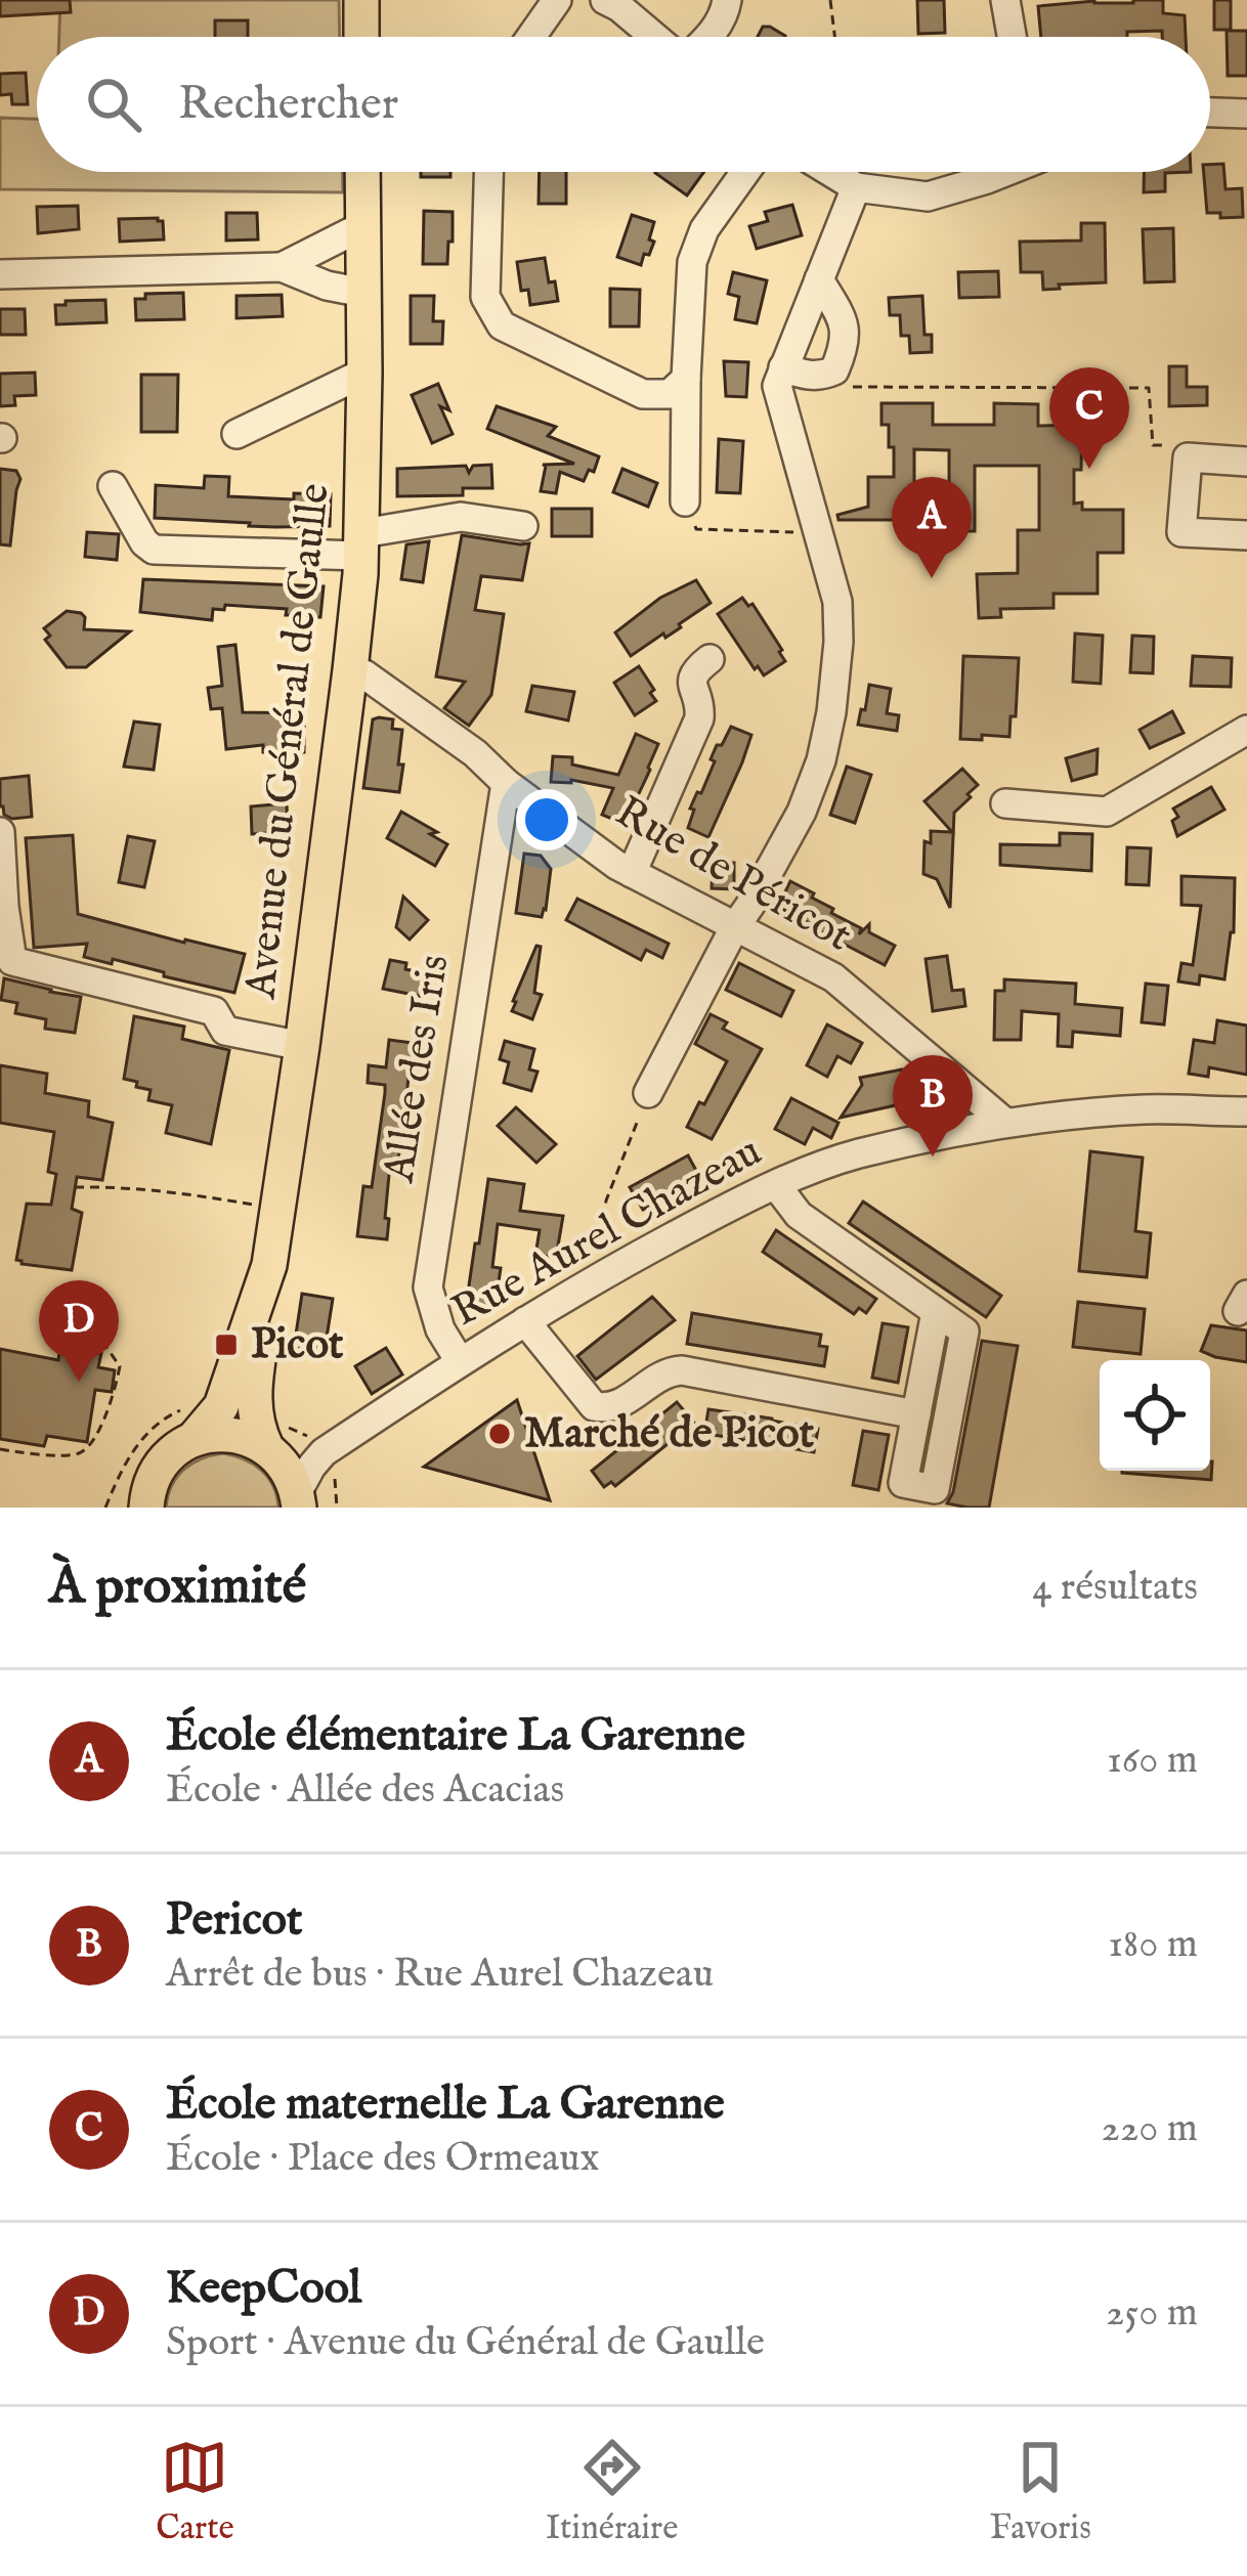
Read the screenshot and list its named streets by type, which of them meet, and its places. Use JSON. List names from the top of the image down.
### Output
{
  "streets": {
    "main road": ["Avenue du Général de Gaulle"],
    "street": ["Rue de Péricot", "Allée des Iris", "Rue Aurel Chazeau"]
  },
  "crossings": [
    ["Avenue du Général de Gaulle", "Rue de Péricot"],
    ["Avenue du Général de Gaulle", "Rue Aurel Chazeau"],
    ["Rue de Péricot", "Allée des Iris"],
    ["Rue de Péricot", "Rue Aurel Chazeau"],
    ["Allée des Iris", "Rue Aurel Chazeau"]
  ],
  "places": {
    "transit": ["Picot"],
    "other": ["Marché de Picot"]
  },
  "page": {
    "search": "Rechercher",
    "pins": [
      "C",
      "A",
      "B",
      "D"
    ],
    "heading": ["À proximité", "4 résultats"],
    "list": [
      {
        "mark": "A",
        "name": "École élémentaire La Garenne",
        "note": "École · Allée des Acacias",
        "value": "160 m"
      },
      {
        "mark": "B",
        "name": "Pericot",
        "note": "Arrêt de bus · Rue Aurel Chazeau",
        "value": "180 m"
      },
      {
        "mark": "C",
        "name": "École maternelle La Garenne",
        "note": "École · Place des Ormeaux",
        "value": "220 m"
      },
      {
        "mark": "D",
        "name": "KeepCool",
        "note": "Sport · Avenue du Général de Gaulle",
        "value": "250 m"
      }
    ],
    "nav": ["Carte", "Itinéraire", "Favoris"]
  }
}
